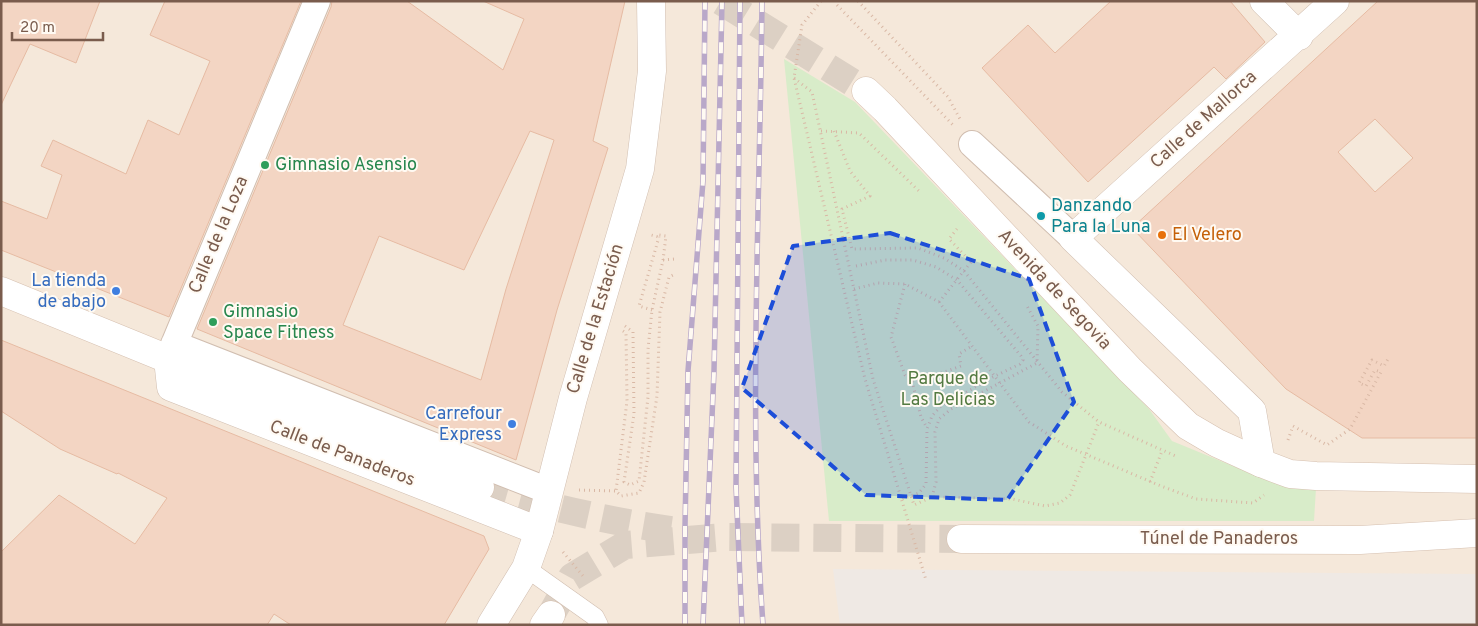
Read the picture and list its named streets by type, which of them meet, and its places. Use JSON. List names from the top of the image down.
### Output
{
  "streets": {
    "street": [
      "Calle de Mallorca",
      "Calle de la Loza",
      "Avenida de Segovia",
      "Calle de la Estación",
      "Calle de Panaderos",
      "Túnel de Panaderos"
    ]
  },
  "crossings": [
    ["Calle de la Loza", "Calle de Panaderos"],
    ["Calle de la Estación", "Calle de Panaderos"]
  ],
  "parks": ["Parque de Las Delicias"],
  "places": [
    "Gimnasio Asensio",
    "Danzando Para la Luna",
    "El Velero",
    "La tienda de abajo",
    "Gimnasio Space Fitness",
    "Carrefour Express"
  ],
  "scale_bar": "20 m"
}
